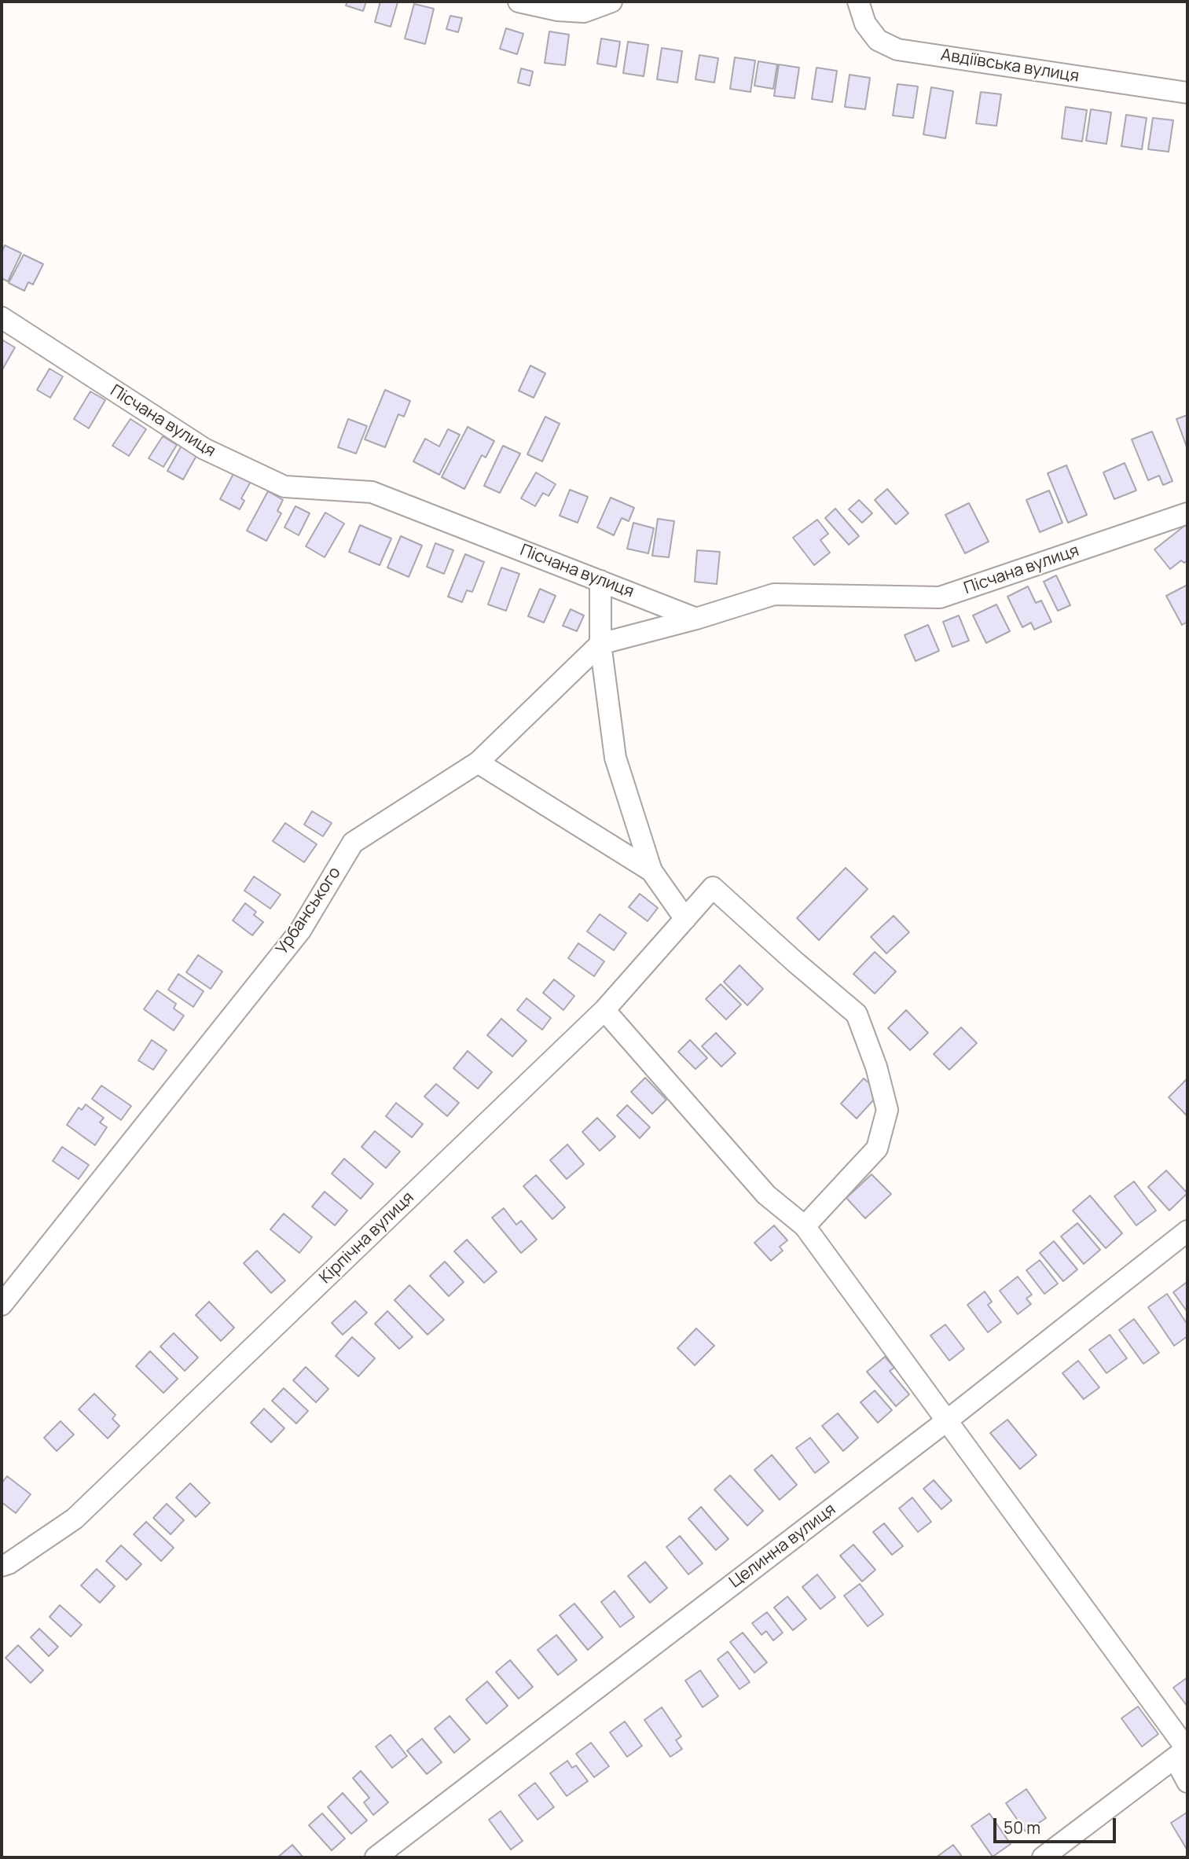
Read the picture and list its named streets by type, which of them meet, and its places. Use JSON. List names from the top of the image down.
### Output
{
  "streets": {
    "street": [
      "Авдіївська вулиця",
      "Пiсчана вулиця",
      "Урбанського",
      "Кiрпiчна вулиця",
      "Целинна вулиця"
    ]
  },
  "crossings": [
    ["Пiсчана вулиця", "Урбанського"]
  ],
  "scale_bar": "50 m"
}
